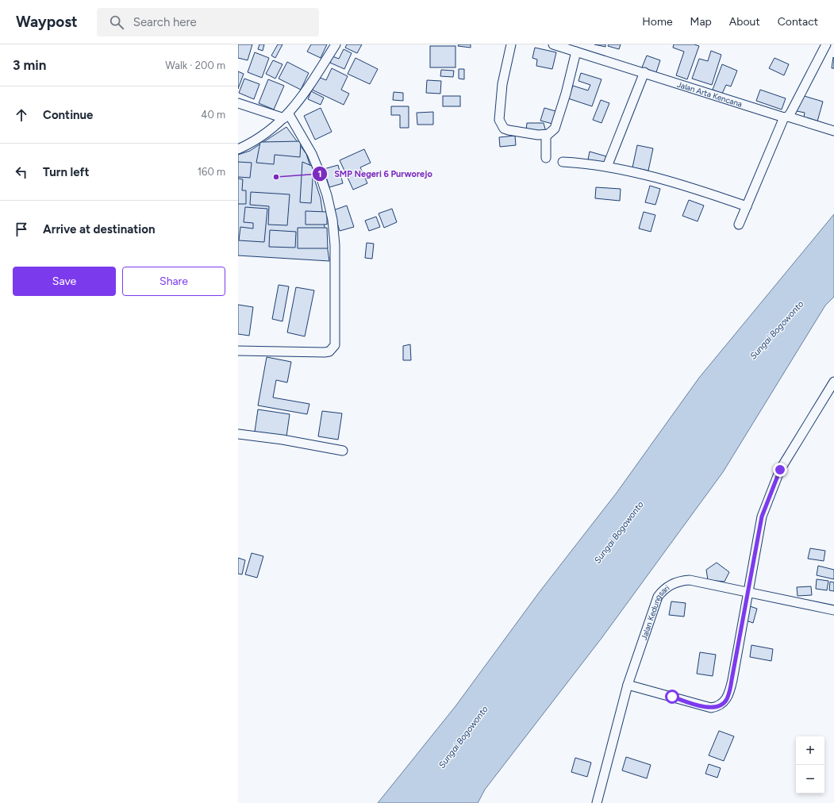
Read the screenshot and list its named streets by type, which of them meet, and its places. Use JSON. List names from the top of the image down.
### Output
{
  "streets": {
    "street": ["Jalan Arta Kencana", "Jalan Kedungsari"]
  },
  "water": ["Sungai Bogowonto"],
  "places": ["SMP Negeri 6 Purworejo"],
  "page": {
    "header": "Waypost",
    "search": "Search here",
    "nav": [
      "Home",
      "Map",
      "About",
      "Contact"
    ],
    "heading": ["3 min", "Walk · 200 m"],
    "list": [
      ["Continue", "40 m"],
      ["Turn left", "160 m"],
      "Arrive at destination"
    ],
    "buttons": ["Save", "Share"],
    "map_buttons": ["+", "−"]
  }
}
